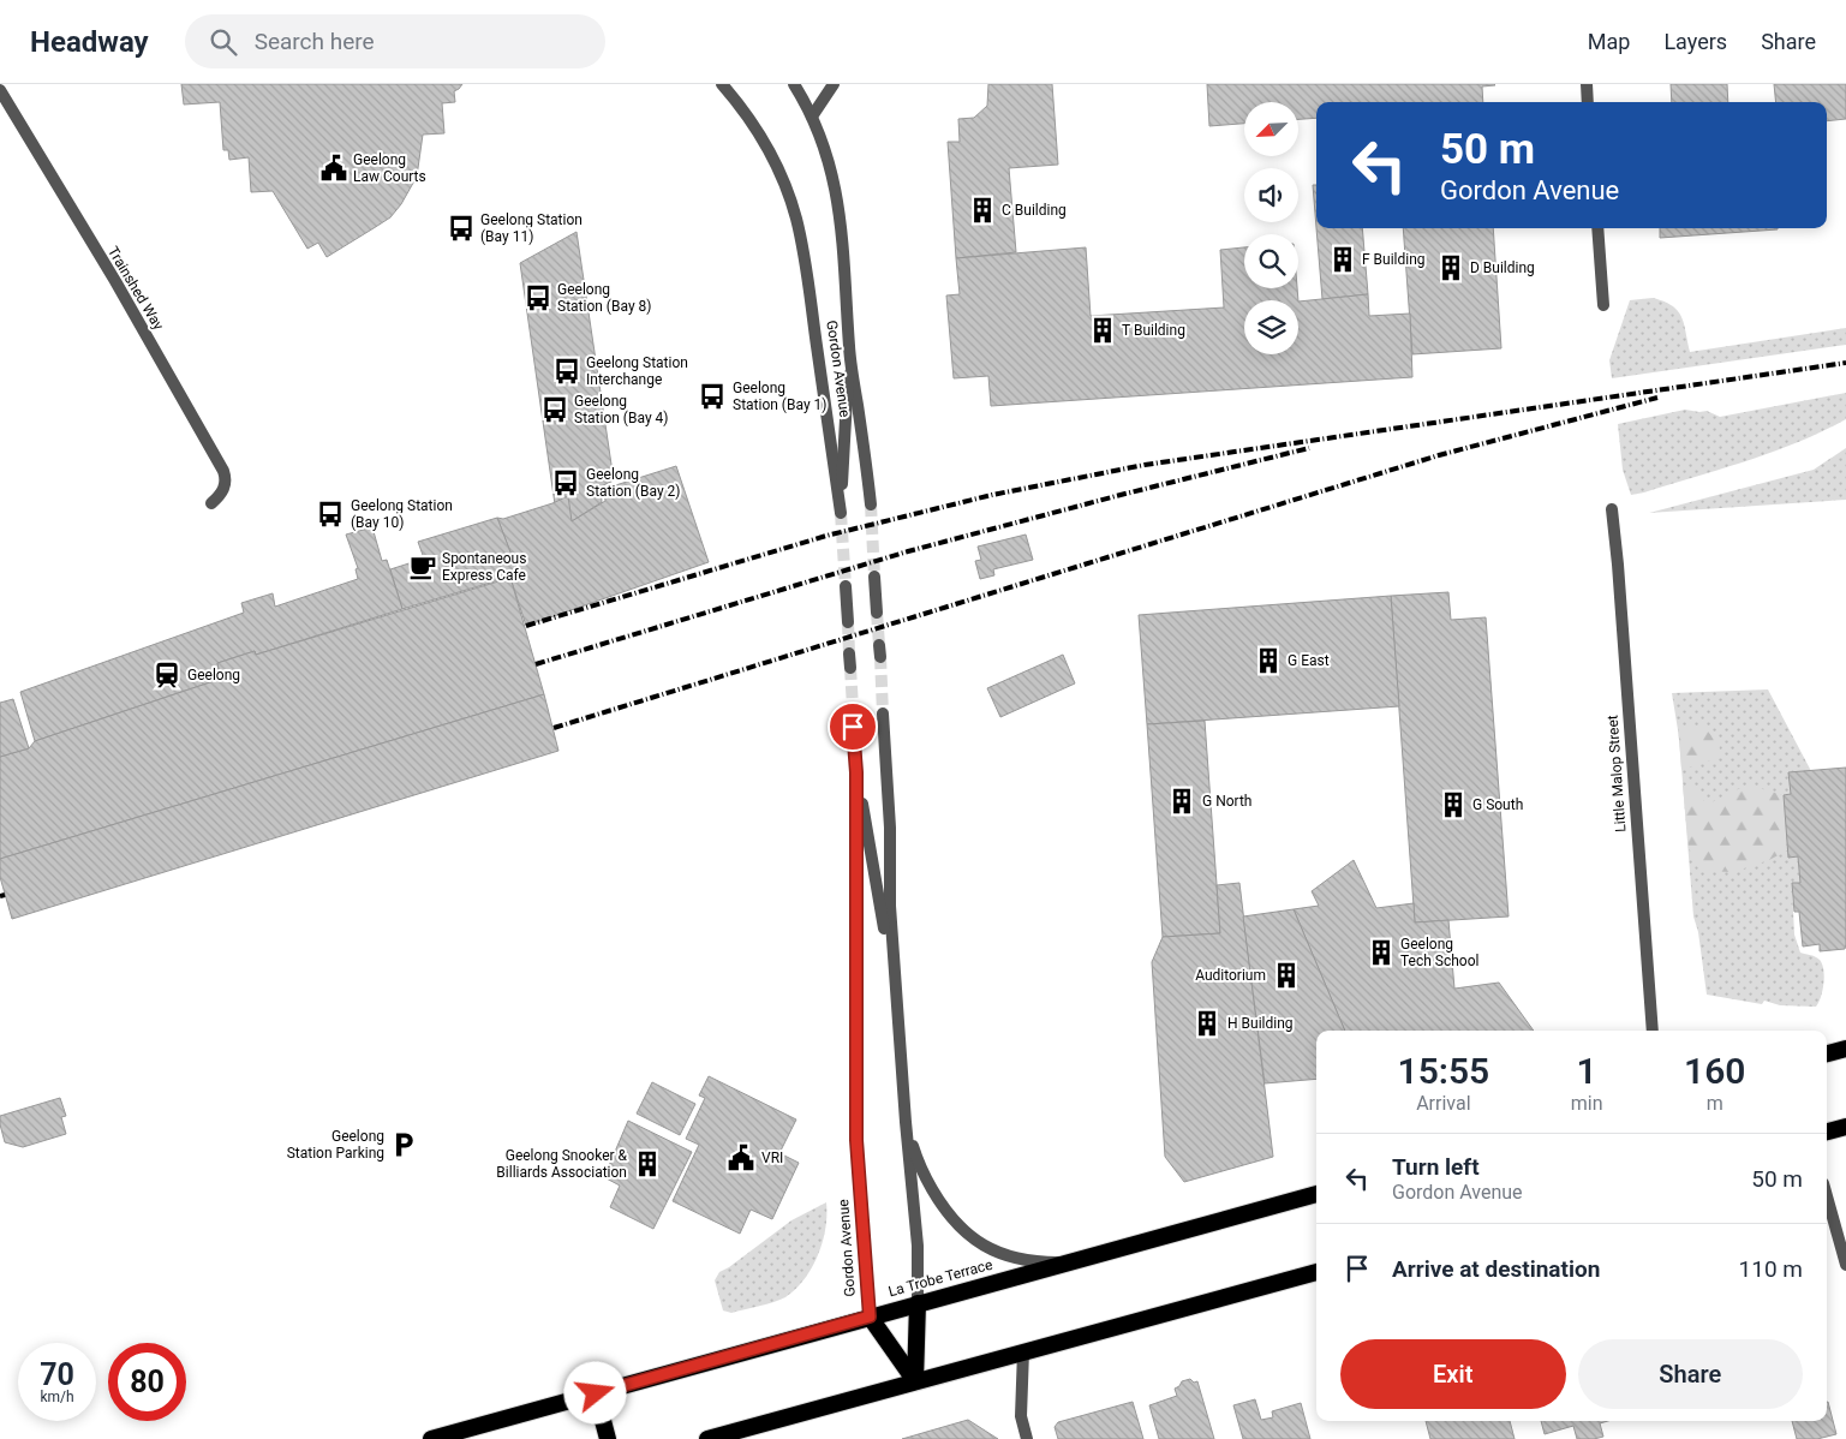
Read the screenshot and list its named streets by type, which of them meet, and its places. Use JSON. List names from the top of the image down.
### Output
{
  "streets": {
    "highway": ["Gordon Avenue", "La Trobe Terrace"],
    "street": ["Trainshed Way", "Little Malop Street"]
  },
  "crossings": [
    ["Gordon Avenue", "La Trobe Terrace"]
  ],
  "places": {
    "public building": ["Geelong Law Courts", "VRI"],
    "building": [
      "C Building",
      "F Building",
      "D Building",
      "T Building",
      "G East",
      "G North",
      "G South",
      "Geelong Tech School",
      "Auditorium",
      "H Building",
      "Geelong Snooker & Billiards Association"
    ],
    "bus stop": [
      "Geelong Station (Bay 11)",
      "Geelong Station (Bay 8)",
      "Geelong Station Interchange",
      "Geelong Station (Bay 1)",
      "Geelong Station (Bay 4)",
      "Geelong Station (Bay 2)",
      "Geelong Station (Bay 10)"
    ],
    "cafe": ["Spontaneous Express Cafe"],
    "station": ["Geelong"],
    "parking": ["Geelong Station Parking"]
  },
  "north": "bottom left",
  "page": {
    "header": "Headway",
    "search": "Search here",
    "nav": ["Map", "Layers", "Share"],
    "turn": ["50 m", "Gordon Avenue"],
    "eta": [
      "15:55",
      "Arrival",
      "1",
      "min",
      "160",
      "m"
    ],
    "list": [
      {
        "name": "Turn left",
        "note": "Gordon Avenue",
        "value": "50 m"
      },
      {
        "name": "Arrive at destination",
        "value": "110 m"
      }
    ],
    "buttons": ["Exit", "Share"],
    "speed": "70 km/h",
    "limit": "80"
  }
}
